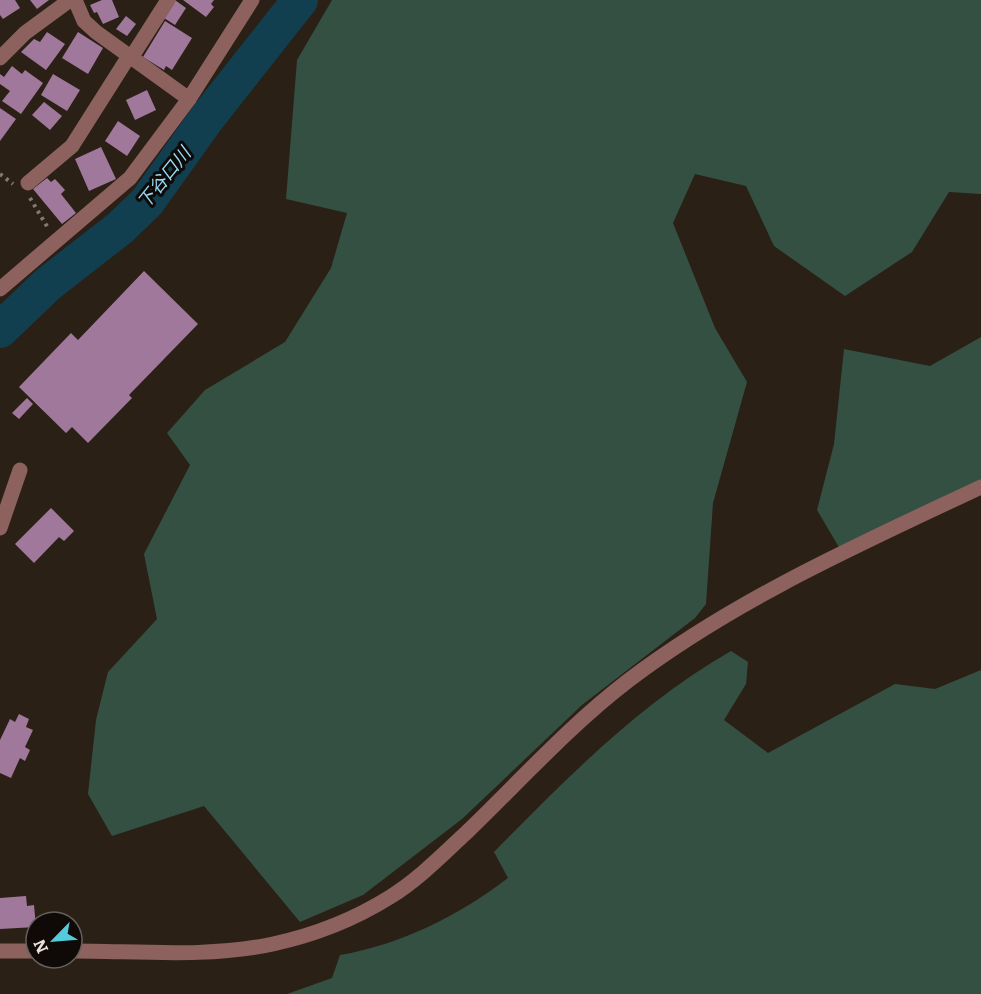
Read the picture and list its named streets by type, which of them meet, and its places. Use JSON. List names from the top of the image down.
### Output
{
  "water": ["下谷口川"],
  "north": "bottom left"
}
